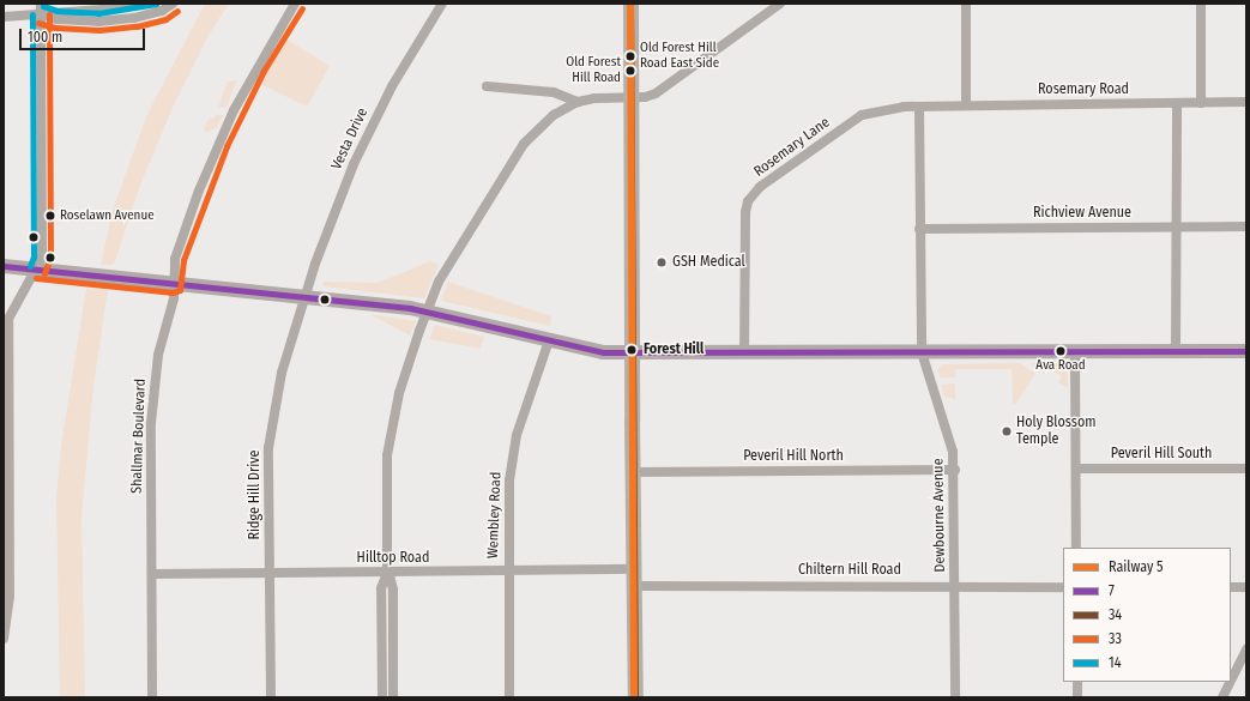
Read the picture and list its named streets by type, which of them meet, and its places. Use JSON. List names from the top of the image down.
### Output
{
  "streets": {
    "street": [
      "Rosemary Road",
      "Vesta Drive",
      "Rosemary Lane",
      "Richview Avenue",
      "Shallmar Boulevard",
      "Peveril Hill South",
      "Peveril Hill North",
      "Ridge Hill Drive",
      "Wembley Road",
      "Dewbourne Avenue",
      "Hilltop Road",
      "Chiltern Hill Road"
    ]
  },
  "crossings": [
    ["Rosemary Road", "Rosemary Lane"],
    ["Rosemary Road", "Dewbourne Avenue"],
    ["Vesta Drive", "Ridge Hill Drive"],
    ["Rosemary Lane", "Dewbourne Avenue"],
    ["Richview Avenue", "Dewbourne Avenue"],
    ["Shallmar Boulevard", "Hilltop Road"],
    ["Peveril Hill North", "Dewbourne Avenue"],
    ["Ridge Hill Drive", "Hilltop Road"],
    ["Wembley Road", "Hilltop Road"],
    ["Dewbourne Avenue", "Chiltern Hill Road"]
  ],
  "places": [
    "Old Forest Hill Road East Side",
    "Old Forest Hill Road",
    "Roselawn Avenue",
    "GSH Medical",
    "Forest Hill",
    "Ava Road",
    "Holy Blossom Temple"
  ],
  "lines": [
    "rail line 5",
    "transit line 34",
    "transit line 14",
    "transit line 33",
    "transit line 7"
  ],
  "legend": [
    "Railway 5",
    "7",
    "34",
    "33",
    "14"
  ],
  "scale_bar": "100 m"
}
